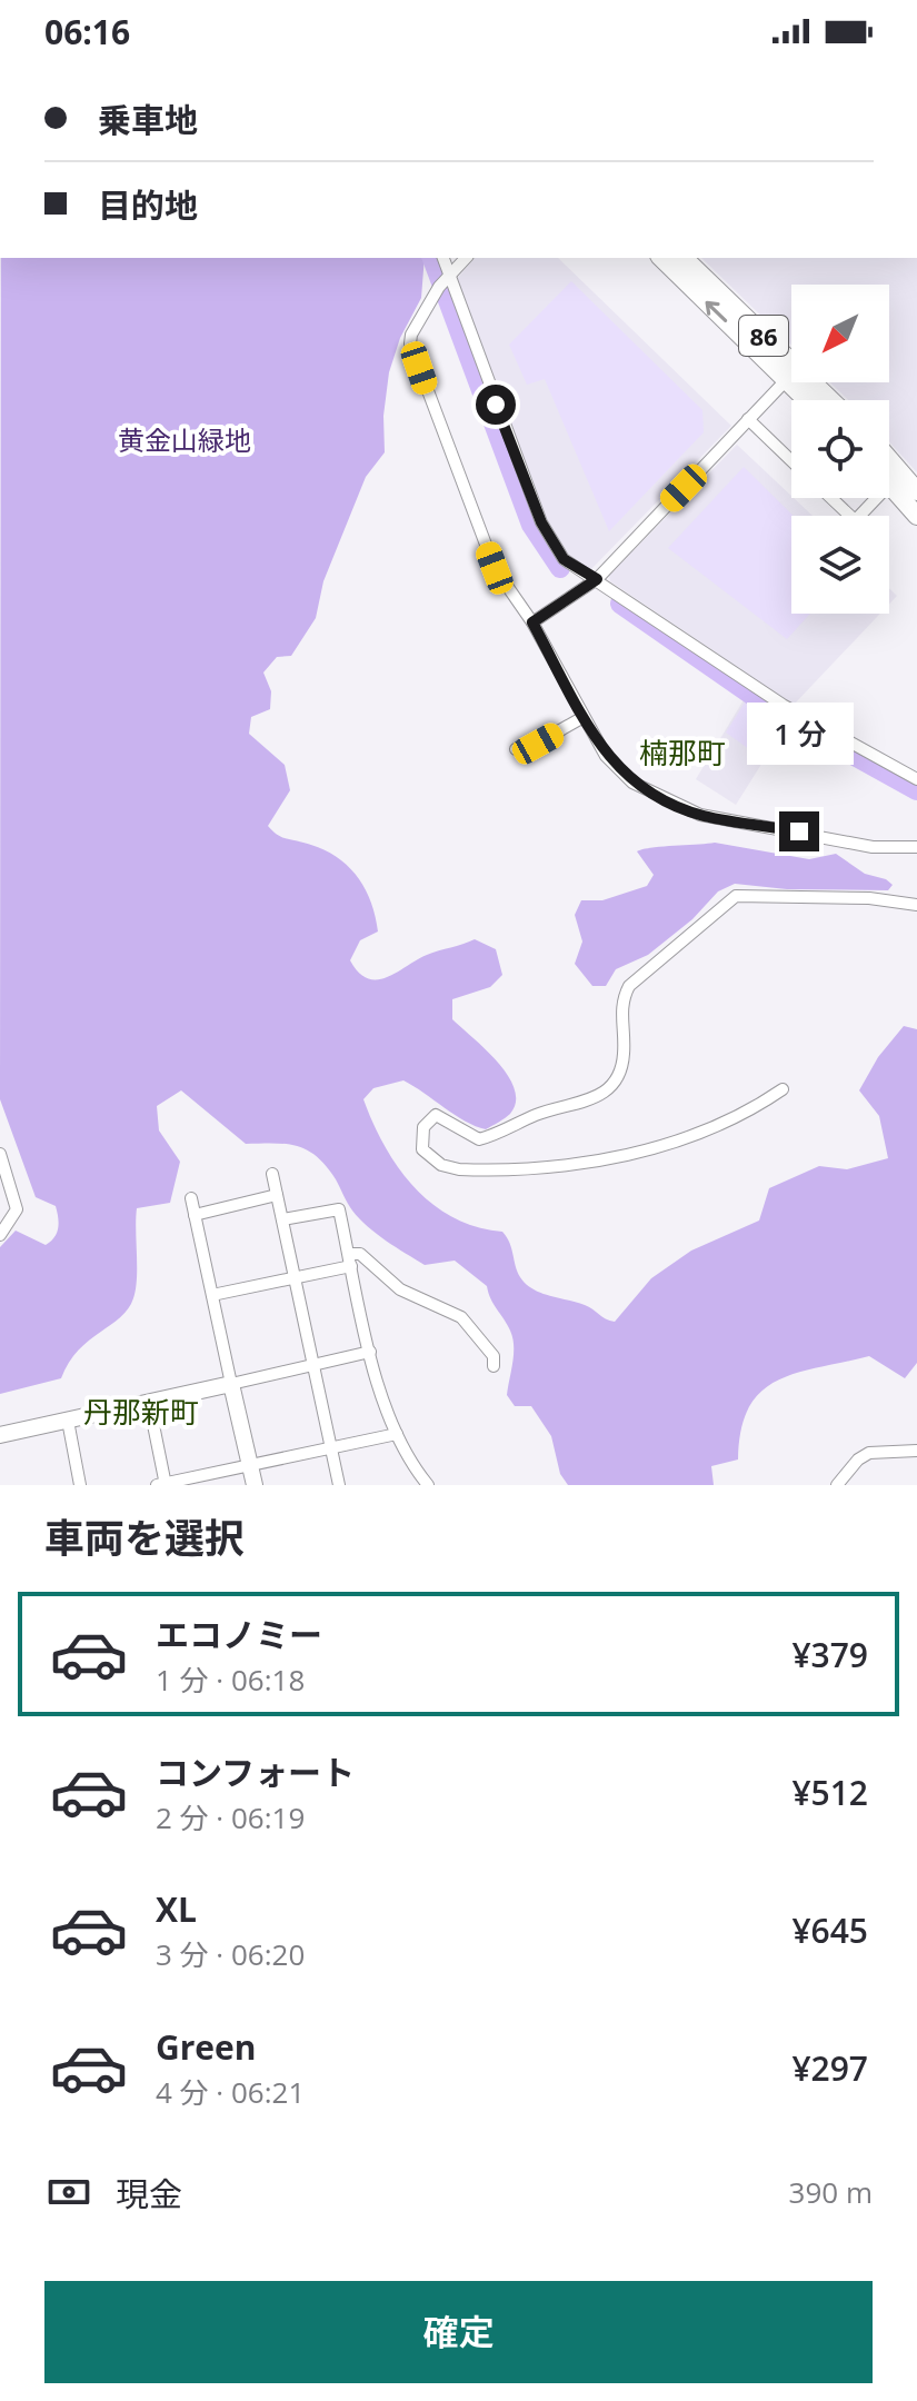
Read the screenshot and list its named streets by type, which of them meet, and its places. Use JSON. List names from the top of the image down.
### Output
{
  "streets": {
    "main road": ["86"]
  },
  "districts": ["楠那町", "丹那新町"],
  "parks": ["黄金山緑地"],
  "north": "bottom left",
  "page": {
    "status": "06:16",
    "banner": ["乗車地", "目的地"],
    "bubble": "1 分",
    "heading": "車両を選択",
    "list": [
      {
        "name": "エコノミー",
        "note": "1 分 · 06:18",
        "value": "¥379"
      },
      {
        "name": "コンフォート",
        "note": "2 分 · 06:19",
        "value": "¥512"
      },
      {
        "name": "XL",
        "note": "3 分 · 06:20",
        "value": "¥645"
      },
      {
        "name": "Green",
        "note": "4 分 · 06:21",
        "value": "¥297"
      }
    ],
    "pay": ["現金", "390 m"],
    "buttons": "確定"
  }
}
